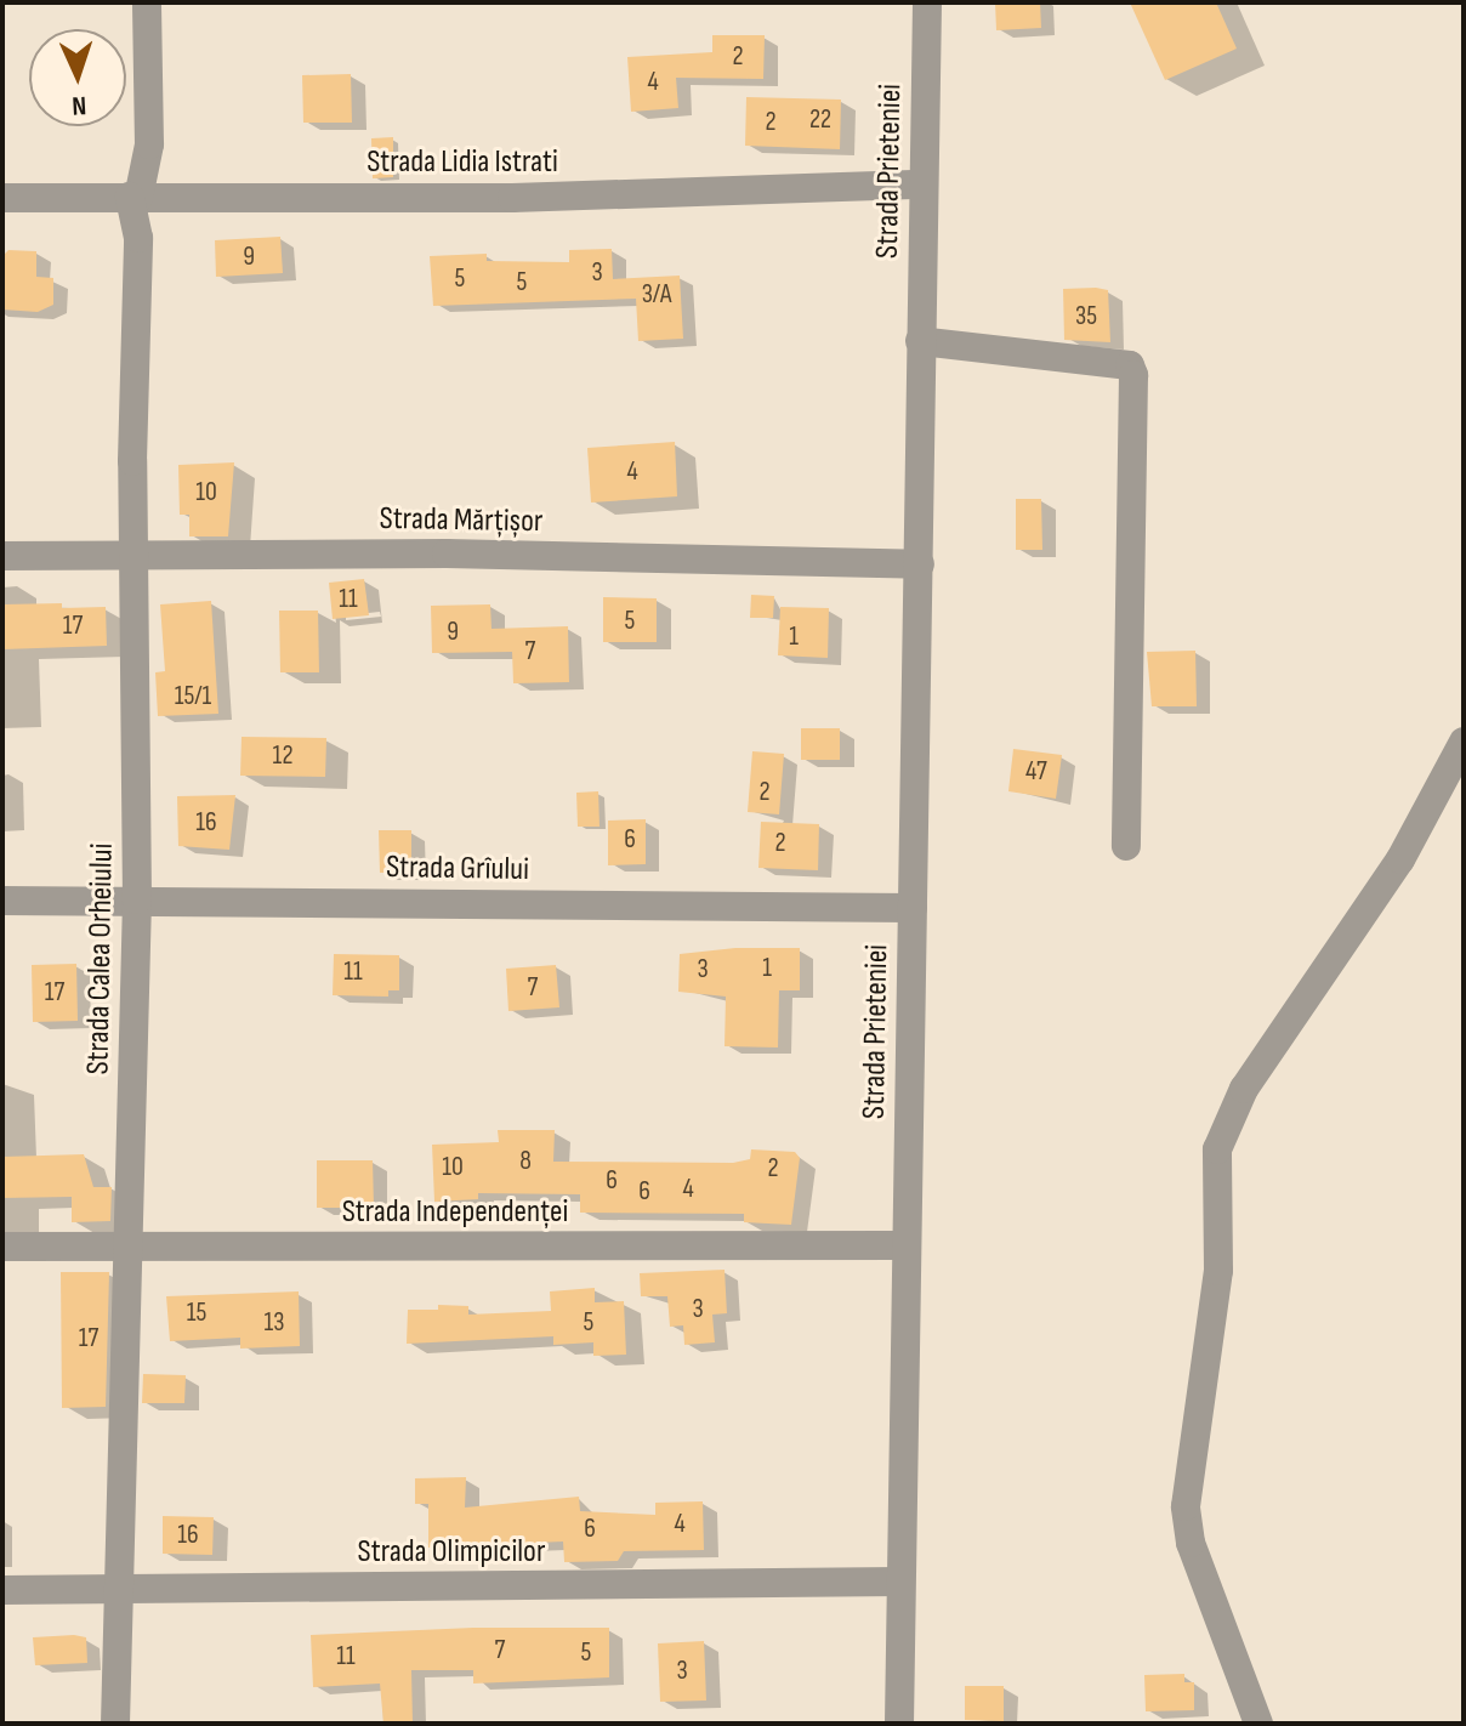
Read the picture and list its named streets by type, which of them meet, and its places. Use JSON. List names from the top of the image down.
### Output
{
  "streets": {
    "street": [
      "Strada Lidia Istrati",
      "Strada Prieteniei",
      "Strada Mărțișor",
      "Strada Grîului",
      "Strada Calea Orheiului",
      "Strada Independenței",
      "Strada Olimpicilor"
    ]
  },
  "crossings": [
    ["Strada Lidia Istrati", "Strada Prieteniei"],
    ["Strada Lidia Istrati", "Strada Calea Orheiului"],
    ["Strada Prieteniei", "Strada Mărțișor"],
    ["Strada Prieteniei", "Strada Grîului"],
    ["Strada Prieteniei", "Strada Independenței"],
    ["Strada Prieteniei", "Strada Olimpicilor"],
    ["Strada Mărțișor", "Strada Calea Orheiului"],
    ["Strada Grîului", "Strada Calea Orheiului"],
    ["Strada Calea Orheiului", "Strada Independenței"],
    ["Strada Calea Orheiului", "Strada Olimpicilor"]
  ],
  "house_numbers": [
    "2",
    "4",
    "22",
    "2",
    "9",
    "3",
    "5",
    "5",
    "3/A",
    "35",
    "4",
    "10",
    "11",
    "5",
    "17",
    "9",
    "1",
    "7",
    "15/1",
    "12",
    "47",
    "2",
    "16",
    "6",
    "2",
    "1",
    "3",
    "11",
    "7",
    "17",
    "8",
    "10",
    "2",
    "6",
    "4",
    "6",
    "3",
    "15",
    "13",
    "5",
    "17",
    "4",
    "6",
    "16",
    "7",
    "5",
    "11",
    "3"
  ],
  "north": "bottom"
}
